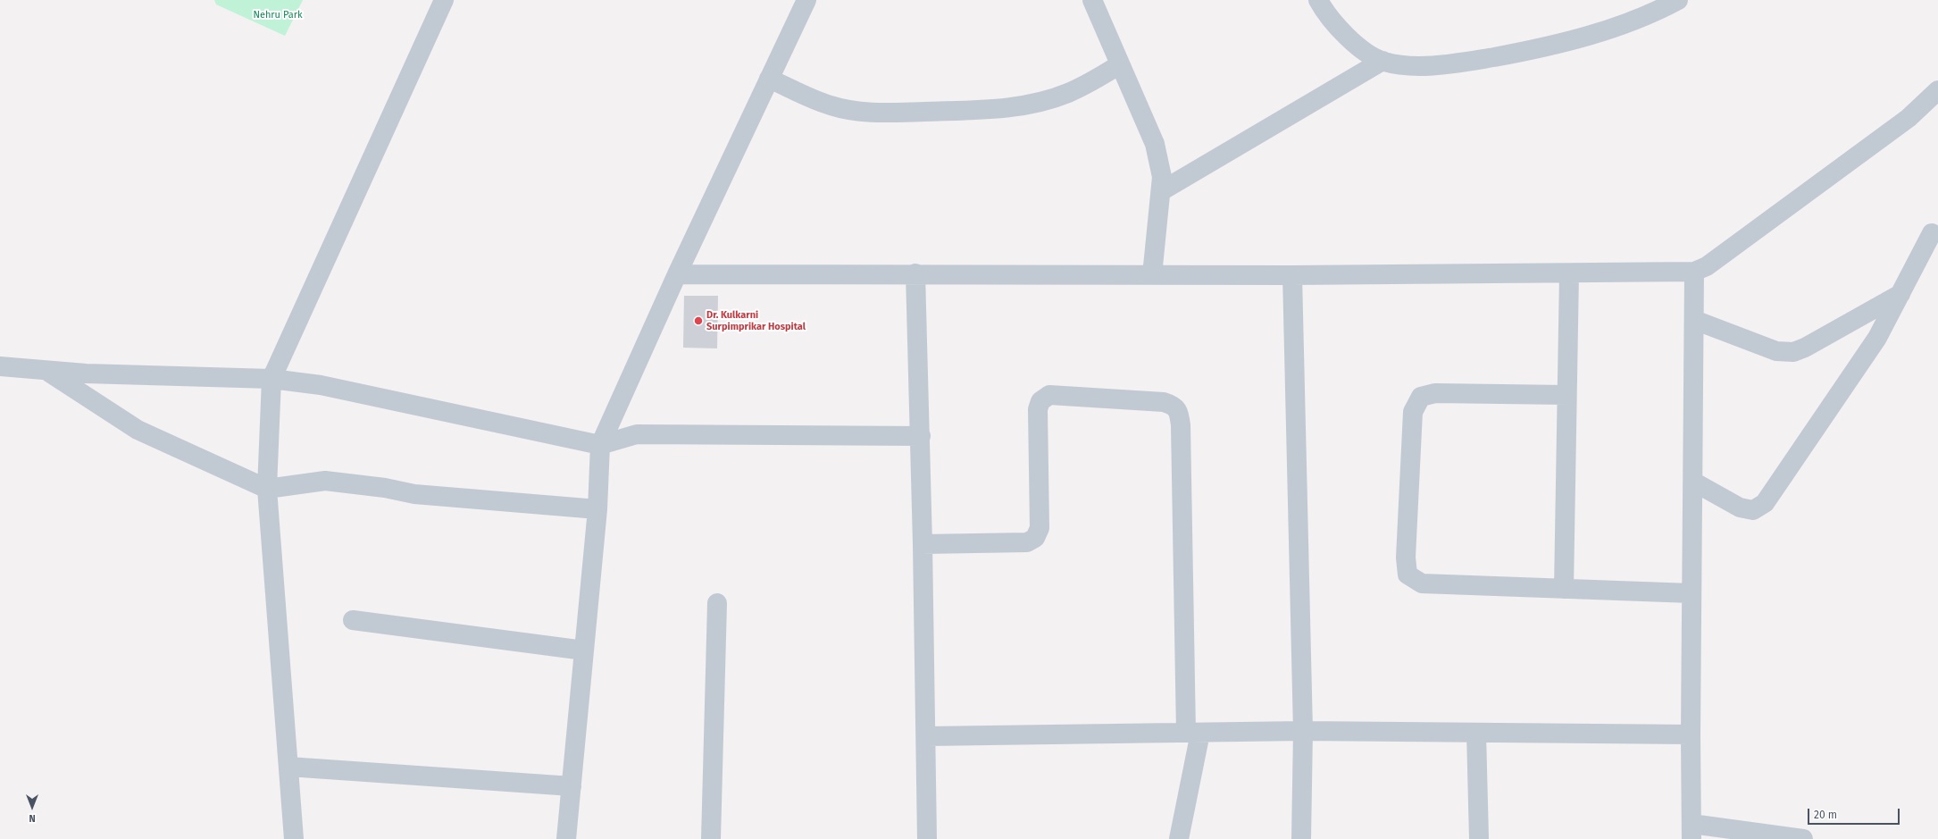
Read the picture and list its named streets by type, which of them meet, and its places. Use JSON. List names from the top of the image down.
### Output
{
  "parks": ["Nehru Park"],
  "places": ["Dr. Kulkarni Surpimprikar Hospital"],
  "scale_bar": "20 m",
  "north": "bottom"
}
